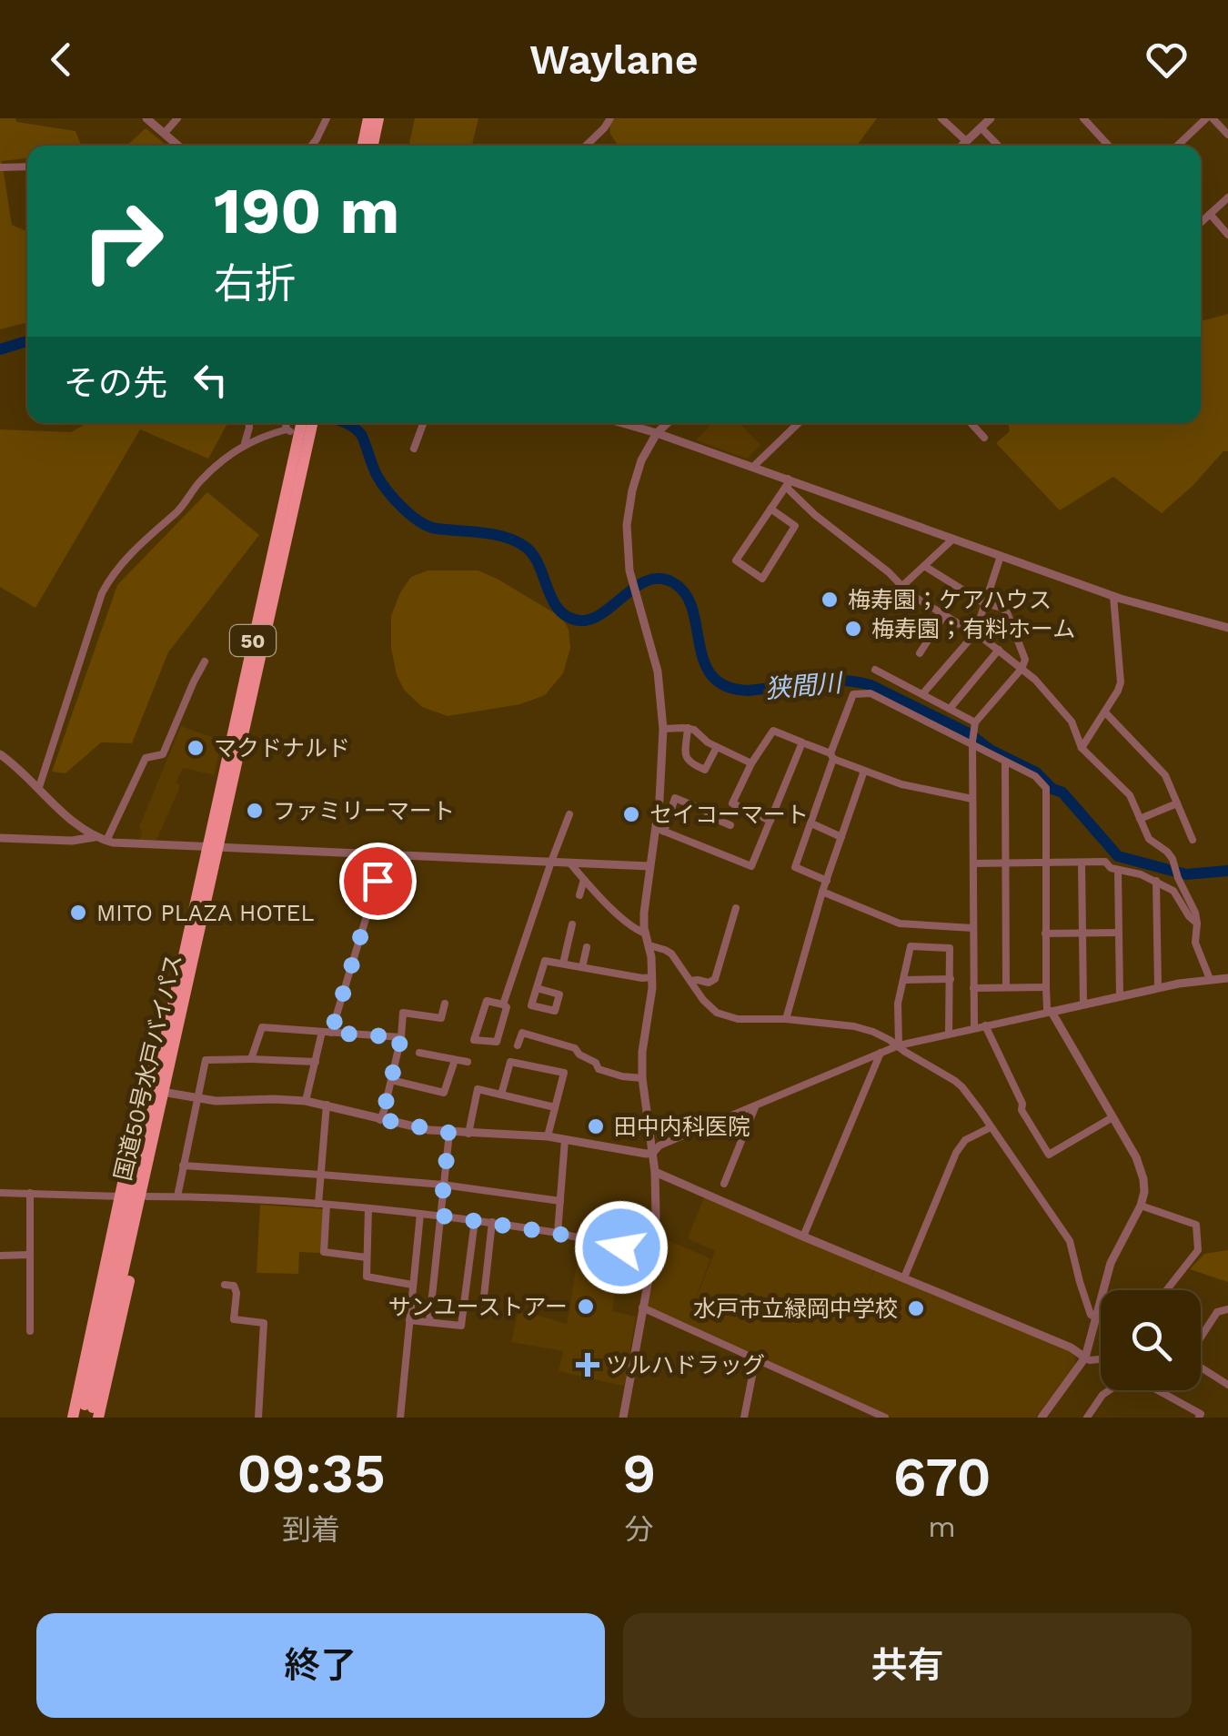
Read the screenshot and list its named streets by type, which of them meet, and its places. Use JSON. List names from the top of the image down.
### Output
{
  "streets": {
    "highway": ["50", "国道50号水戸バイパス"]
  },
  "water": ["狭間川"],
  "places": {
    "other": [
      "梅寿園；ケアハウス",
      "梅寿園；有料ホーム",
      "マクドナルド",
      "ファミリーマート",
      "セイコーマート",
      "MITO PLAZA HOTEL",
      "田中内科医院",
      "サンユーストアー",
      "水戸市立緑岡中学校"
    ],
    "health": ["ツルハドラッグ"]
  },
  "page": {
    "header": "Waylane",
    "turn": ["190 m", "右折"],
    "then": "その先",
    "eta": [
      "09:35",
      "到着",
      "9",
      "分",
      "670",
      "m"
    ],
    "buttons": ["終了", "共有"]
  }
}
